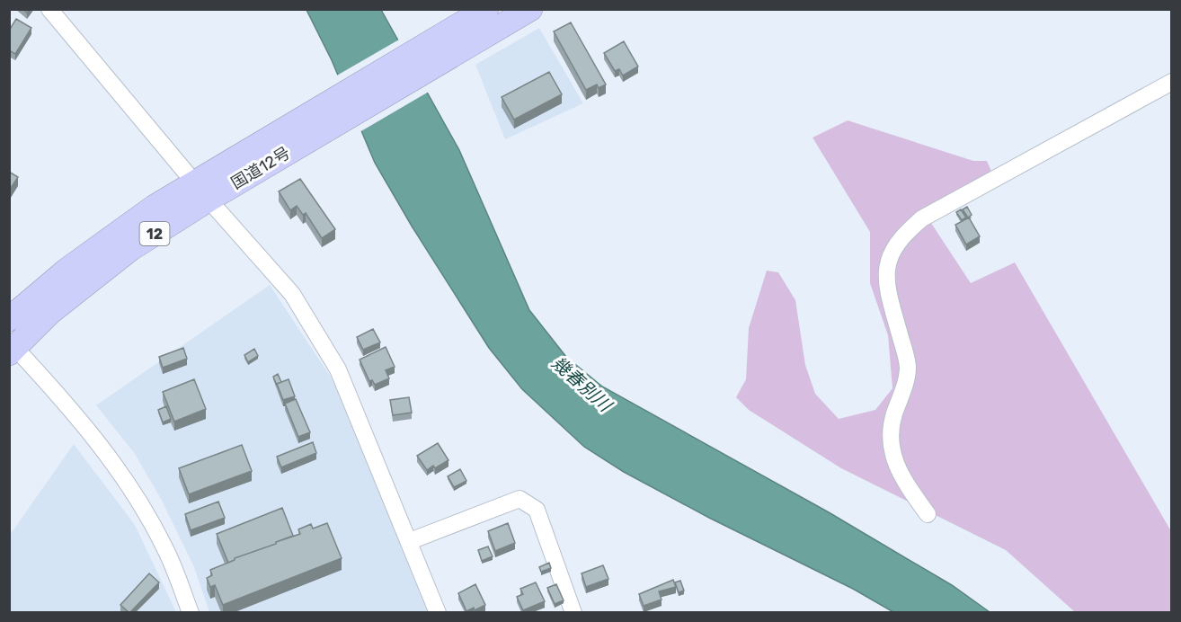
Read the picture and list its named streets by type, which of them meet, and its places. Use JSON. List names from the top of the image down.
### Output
{
  "streets": {
    "highway": ["国道12号", "12"]
  },
  "water": ["幾春別川"]
}
